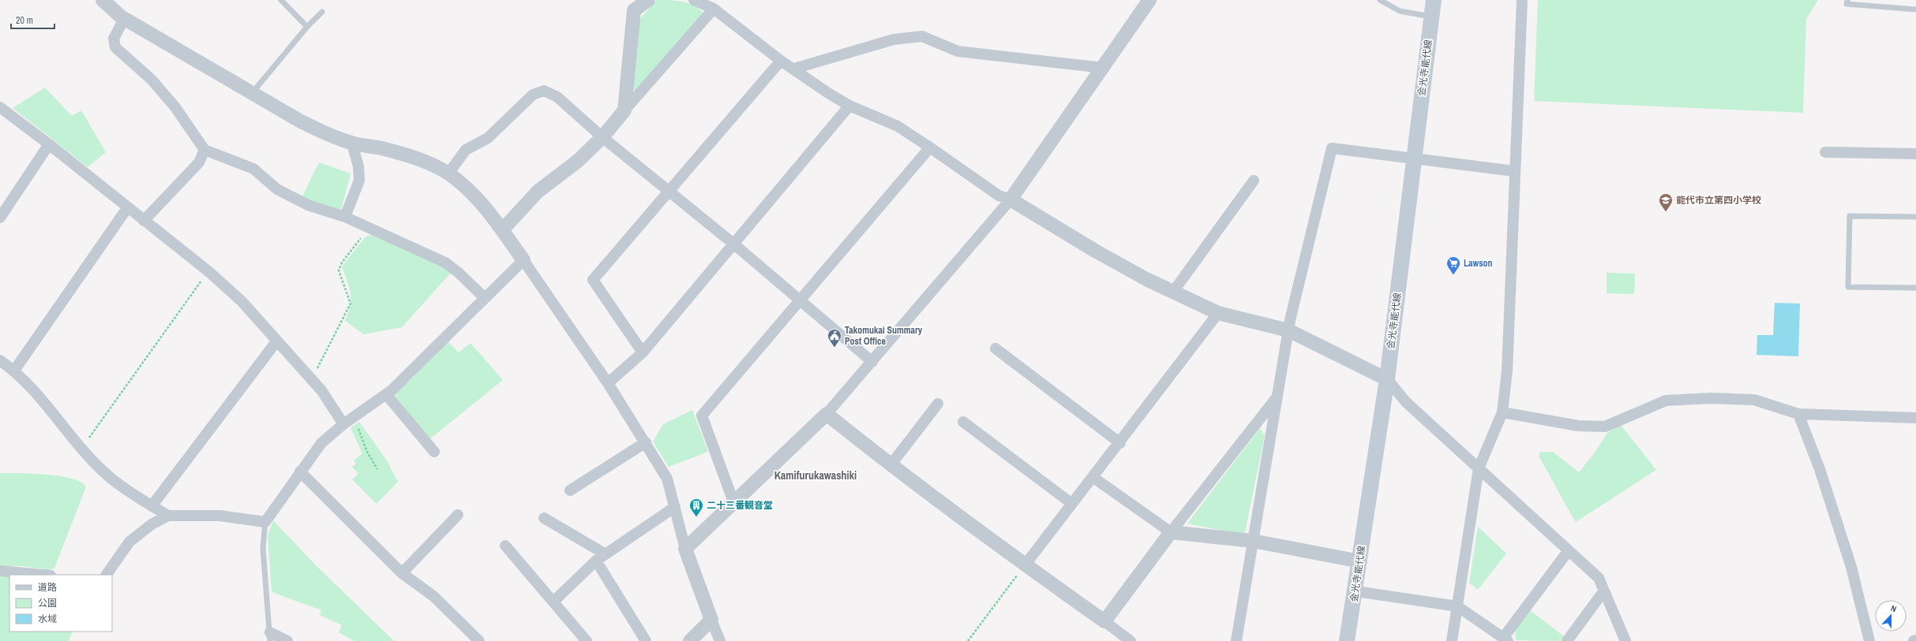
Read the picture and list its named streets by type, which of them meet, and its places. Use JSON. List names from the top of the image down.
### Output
{
  "streets": {
    "main road": ["金光寺能代線"]
  },
  "districts": ["Kamifurukawashiki"],
  "places": {
    "school or university": ["能代市立第四小学校"],
    "supermarket": ["Lawson"],
    "public building": ["Takomukai Summary Post Office"],
    "building": ["二十三番観音堂"]
  },
  "legend": ["道路", "公園", "水域"],
  "scale_bar": "20 m",
  "north": "top"
}
